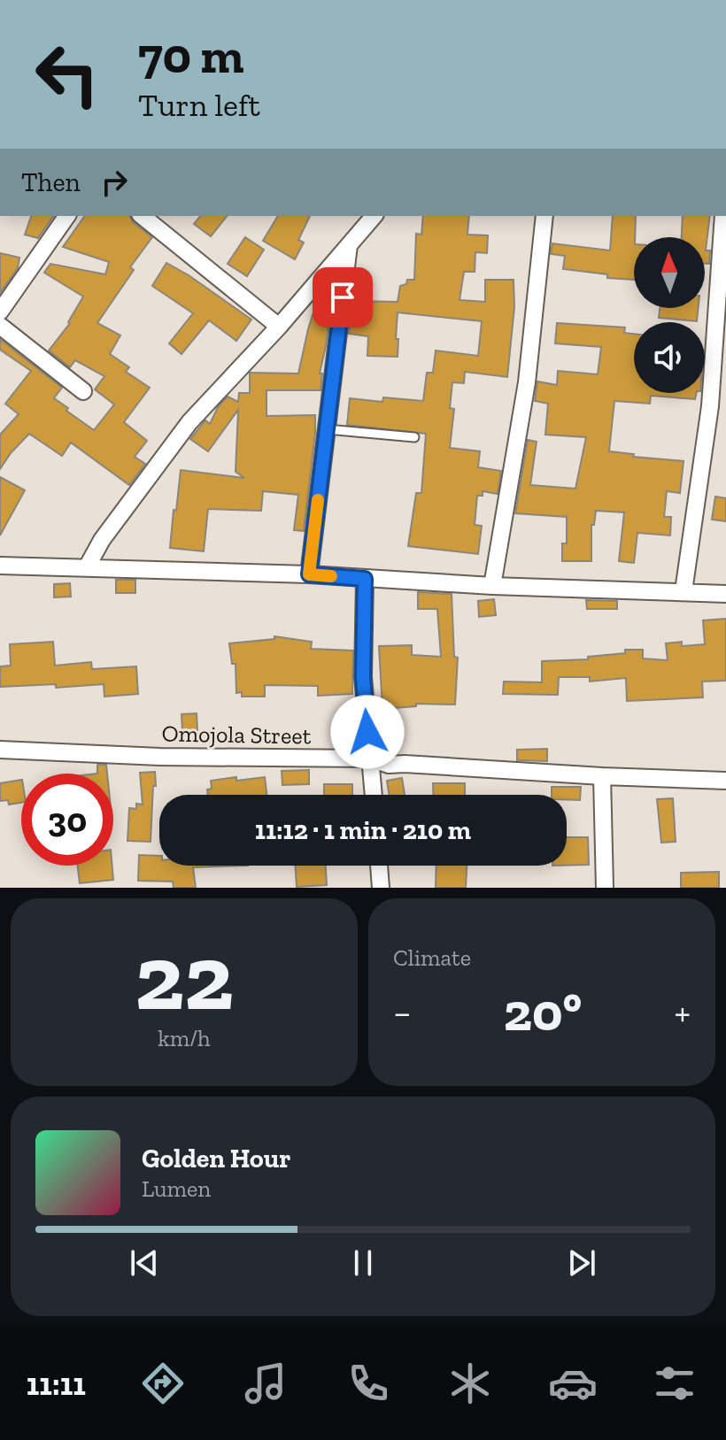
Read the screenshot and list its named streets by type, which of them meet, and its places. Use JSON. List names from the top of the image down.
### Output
{
  "streets": {
    "street": ["Omojola Street"]
  },
  "north": "top",
  "page": {
    "turn": ["70 m", "Turn left"],
    "then": "Then",
    "limit": "30",
    "trip": "11:12 · 1 min · 210 m",
    "tile": [
      ["22", "km/h"],
      "Climate"
    ],
    "heat": ["−", "20°", "+"],
    "song": ["Golden Hour", "Lumen"],
    "tabs": "11:11"
  }
}
